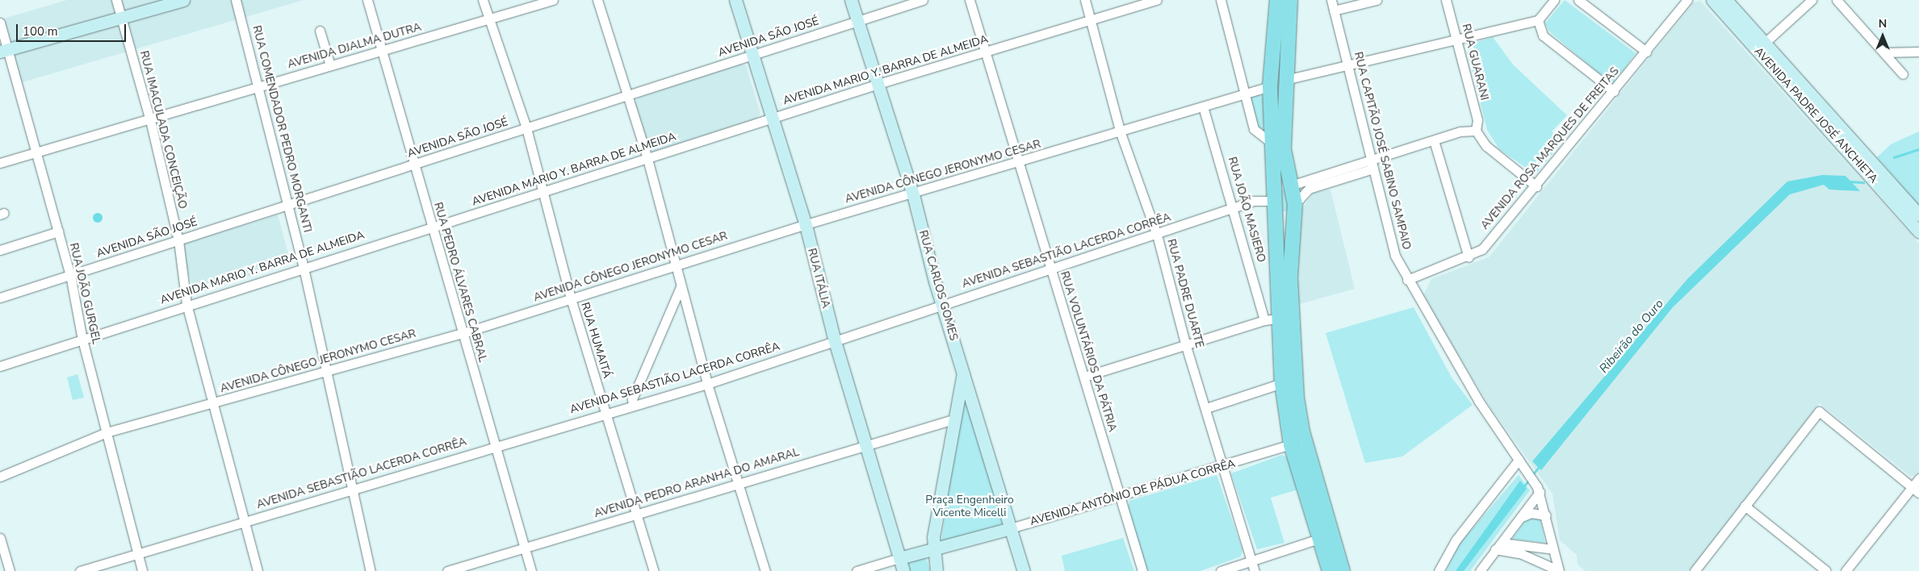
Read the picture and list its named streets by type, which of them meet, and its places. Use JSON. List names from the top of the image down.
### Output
{
  "streets": {
    "street": [
      "AVENIDA SÃO JOSÉ",
      "AVENIDA DJALMA DUTRA",
      "RUA GUARANI",
      "AVENIDA MARIO Y. BARRA DE ALMEIDA",
      "AVENIDA PADRE JOSÉ ANCHIETA",
      "RUA COMENDADOR PEDRO MORGANTI",
      "RUA IMACULADA CONCEIÇÃO",
      "AVENIDA ROSA MARQUES DE FREITAS",
      "RUA CAPITÃO JOSÉ SABINO SAMPAIO",
      "AVENIDA CÔNEGO JERONYMO CESAR",
      "RUA JOÃO MASIERO",
      "AVENIDA SEBASTIÃO LACERDA CORRÊA",
      "RUA ITÁLIA",
      "RUA PEDRO ÁLVARES CABRAL",
      "RUA CARLOS GOMES",
      "RUA JOÃO GURGEL",
      "RUA PADRE DUARTE",
      "RUA HUMAITÁ",
      "RUA VOLUNTÁRIOS DA PÁTRIA",
      "AVENIDA PEDRO ARANHA DO AMARAL",
      "AVENIDA ANTÔNIO DE PÁDUA CORRÊA"
    ]
  },
  "crossings": [
    ["AVENIDA SÃO JOSÉ", "RUA COMENDADOR PEDRO MORGANTI"],
    ["AVENIDA SÃO JOSÉ", "RUA IMACULADA CONCEIÇÃO"],
    ["AVENIDA SÃO JOSÉ", "RUA ITÁLIA"],
    ["AVENIDA SÃO JOSÉ", "RUA PEDRO ÁLVARES CABRAL"],
    ["AVENIDA SÃO JOSÉ", "RUA CARLOS GOMES"],
    ["AVENIDA SÃO JOSÉ", "RUA JOÃO GURGEL"],
    ["AVENIDA SÃO JOSÉ", "RUA HUMAITÁ"],
    ["AVENIDA DJALMA DUTRA", "RUA COMENDADOR PEDRO MORGANTI"],
    ["AVENIDA DJALMA DUTRA", "RUA IMACULADA CONCEIÇÃO"],
    ["AVENIDA DJALMA DUTRA", "RUA PEDRO ÁLVARES CABRAL"],
    ["AVENIDA DJALMA DUTRA", "RUA JOÃO GURGEL"],
    ["AVENIDA DJALMA DUTRA", "RUA HUMAITÁ"],
    ["AVENIDA MARIO Y. BARRA DE ALMEIDA", "RUA COMENDADOR PEDRO MORGANTI"],
    ["AVENIDA MARIO Y. BARRA DE ALMEIDA", "RUA IMACULADA CONCEIÇÃO"],
    ["AVENIDA MARIO Y. BARRA DE ALMEIDA", "RUA ITÁLIA"],
    ["AVENIDA MARIO Y. BARRA DE ALMEIDA", "RUA PEDRO ÁLVARES CABRAL"],
    ["AVENIDA MARIO Y. BARRA DE ALMEIDA", "RUA CARLOS GOMES"],
    ["AVENIDA MARIO Y. BARRA DE ALMEIDA", "RUA JOÃO GURGEL"],
    ["AVENIDA MARIO Y. BARRA DE ALMEIDA", "RUA PADRE DUARTE"],
    ["AVENIDA MARIO Y. BARRA DE ALMEIDA", "RUA HUMAITÁ"],
    ["AVENIDA MARIO Y. BARRA DE ALMEIDA", "RUA VOLUNTÁRIOS DA PÁTRIA"],
    ["RUA COMENDADOR PEDRO MORGANTI", "AVENIDA CÔNEGO JERONYMO CESAR"],
    ["RUA COMENDADOR PEDRO MORGANTI", "AVENIDA SEBASTIÃO LACERDA CORRÊA"],
    ["RUA IMACULADA CONCEIÇÃO", "AVENIDA CÔNEGO JERONYMO CESAR"],
    ["RUA IMACULADA CONCEIÇÃO", "AVENIDA SEBASTIÃO LACERDA CORRÊA"],
    ["AVENIDA ROSA MARQUES DE FREITAS", "RUA CAPITÃO JOSÉ SABINO SAMPAIO"],
    ["AVENIDA CÔNEGO JERONYMO CESAR", "RUA JOÃO MASIERO"],
    ["AVENIDA CÔNEGO JERONYMO CESAR", "RUA ITÁLIA"],
    ["AVENIDA CÔNEGO JERONYMO CESAR", "RUA PEDRO ÁLVARES CABRAL"],
    ["AVENIDA CÔNEGO JERONYMO CESAR", "RUA CARLOS GOMES"],
    ["AVENIDA CÔNEGO JERONYMO CESAR", "RUA JOÃO GURGEL"],
    ["AVENIDA CÔNEGO JERONYMO CESAR", "RUA PADRE DUARTE"],
    ["AVENIDA CÔNEGO JERONYMO CESAR", "RUA HUMAITÁ"],
    ["AVENIDA CÔNEGO JERONYMO CESAR", "RUA VOLUNTÁRIOS DA PÁTRIA"],
    ["RUA JOÃO MASIERO", "AVENIDA SEBASTIÃO LACERDA CORRÊA"],
    ["AVENIDA SEBASTIÃO LACERDA CORRÊA", "RUA ITÁLIA"],
    ["AVENIDA SEBASTIÃO LACERDA CORRÊA", "RUA PEDRO ÁLVARES CABRAL"],
    ["AVENIDA SEBASTIÃO LACERDA CORRÊA", "RUA CARLOS GOMES"],
    ["AVENIDA SEBASTIÃO LACERDA CORRÊA", "RUA JOÃO GURGEL"],
    ["AVENIDA SEBASTIÃO LACERDA CORRÊA", "RUA PADRE DUARTE"],
    ["AVENIDA SEBASTIÃO LACERDA CORRÊA", "RUA HUMAITÁ"],
    ["AVENIDA SEBASTIÃO LACERDA CORRÊA", "RUA VOLUNTÁRIOS DA PÁTRIA"],
    ["RUA ITÁLIA", "AVENIDA PEDRO ARANHA DO AMARAL"],
    ["RUA ITÁLIA", "AVENIDA ANTÔNIO DE PÁDUA CORRÊA"],
    ["RUA PEDRO ÁLVARES CABRAL", "AVENIDA PEDRO ARANHA DO AMARAL"],
    ["RUA CARLOS GOMES", "AVENIDA ANTÔNIO DE PÁDUA CORRÊA"],
    ["RUA PADRE DUARTE", "AVENIDA ANTÔNIO DE PÁDUA CORRÊA"],
    ["RUA HUMAITÁ", "AVENIDA PEDRO ARANHA DO AMARAL"],
    ["RUA VOLUNTÁRIOS DA PÁTRIA", "AVENIDA ANTÔNIO DE PÁDUA CORRÊA"]
  ],
  "water": ["Ribeirão do Ouro"],
  "parks": ["Praça Engenheiro Vicente Micelli"],
  "scale_bar": "100 m",
  "north": "top"
}
